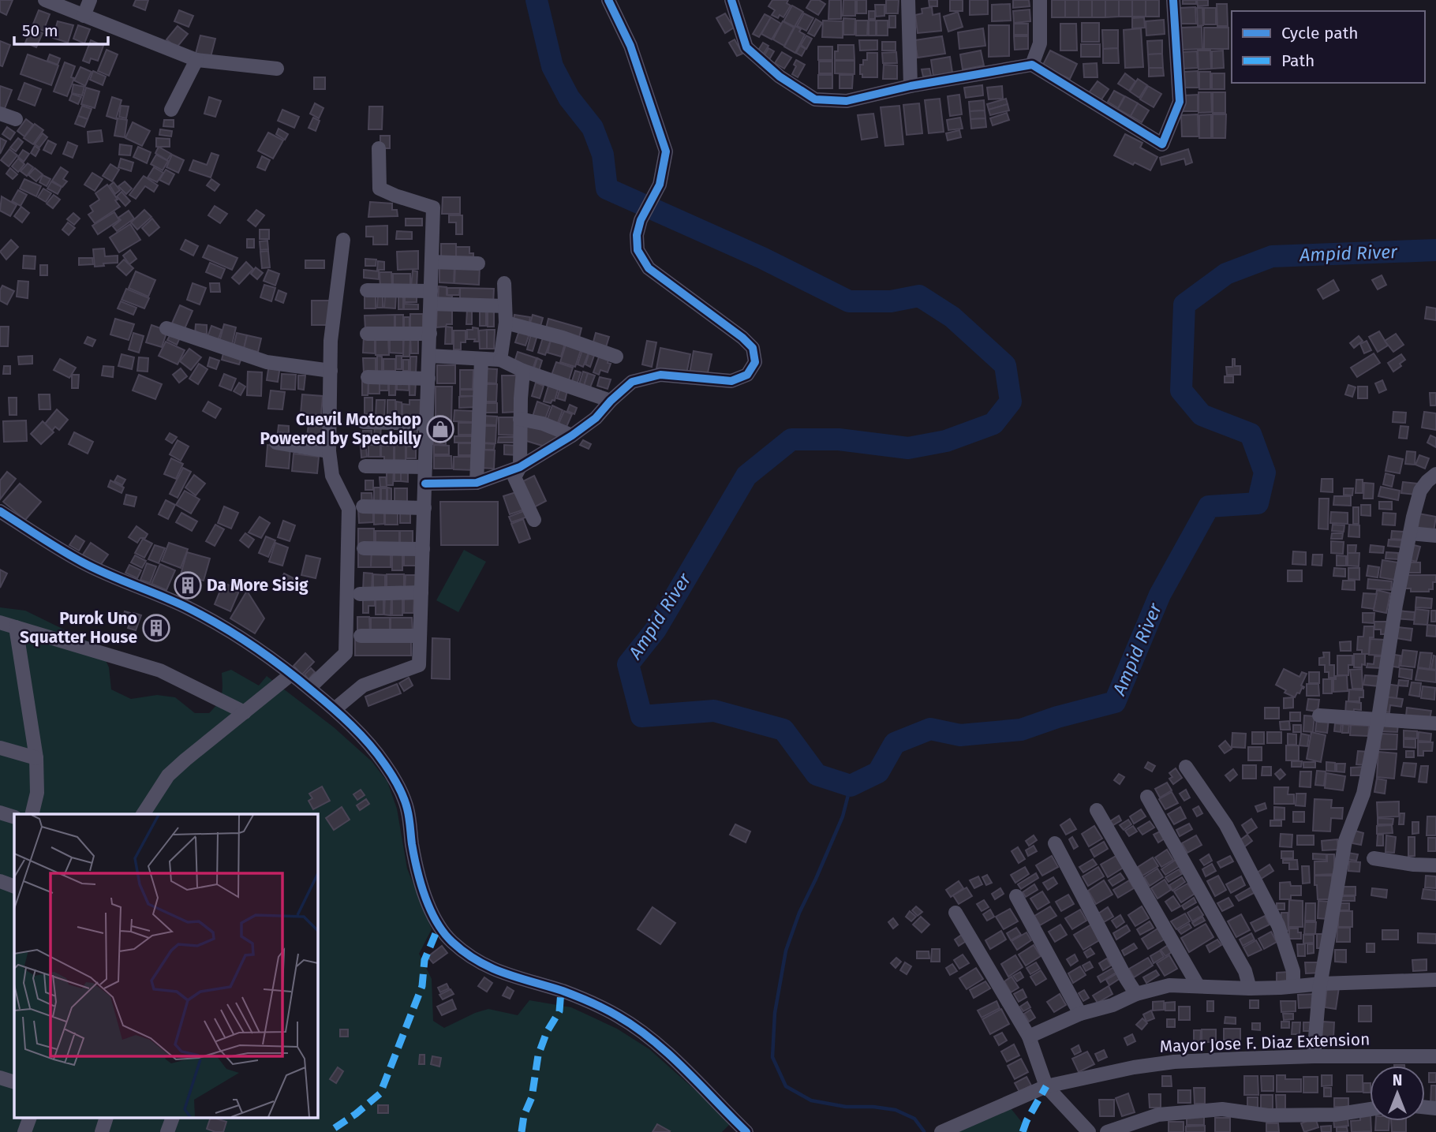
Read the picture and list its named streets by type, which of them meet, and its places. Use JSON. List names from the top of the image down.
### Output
{
  "streets": {
    "street": ["Mayor Jose F. Diaz Extension"]
  },
  "water": ["Ampid River"],
  "places": {
    "shop": ["Cuevil Motoshop Powered by Specbilly"],
    "building": ["Da More Sisig", "Purok Uno Squatter House"]
  },
  "legend": ["Cycle path", "Path"],
  "scale_bar": "50 m",
  "north": "top"
}
